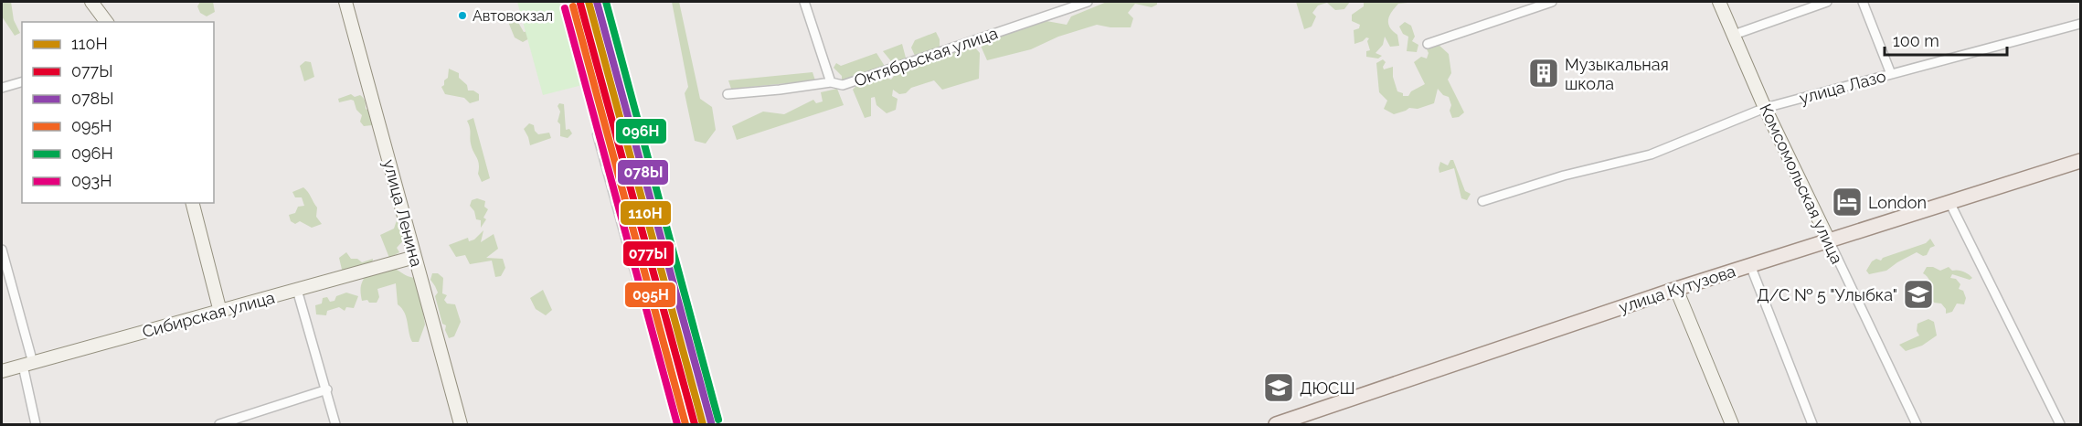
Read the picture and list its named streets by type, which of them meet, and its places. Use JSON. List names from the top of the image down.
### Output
{
  "streets": {
    "main road": ["улица Кутузова"],
    "street": [
      "Октябрьская улица",
      "улица Лазо",
      "Комсомольская улица",
      "улица Ленина",
      "Сибирская улица"
    ]
  },
  "crossings": [
    ["улица Лазо", "Комсомольская улица"],
    ["Комсомольская улица", "улица Кутузова"],
    ["улица Ленина", "Сибирская улица"]
  ],
  "places": {
    "other": ["Автовокзал"],
    "building": ["Музыкальная школа"],
    "hotel": ["London"],
    "school or university": ["Д/С № 5 \"Улыбка\"", "ДЮСШ"]
  },
  "lines": [
    "transit line 110Н",
    "transit line 078Ы",
    "transit line 096Н",
    "transit line 077Ы",
    "transit line 095Н",
    "transit line 093Н"
  ],
  "legend": [
    "110Н",
    "077Ы",
    "078Ы",
    "095Н",
    "096Н",
    "093Н"
  ],
  "scale_bar": "100 m"
}
